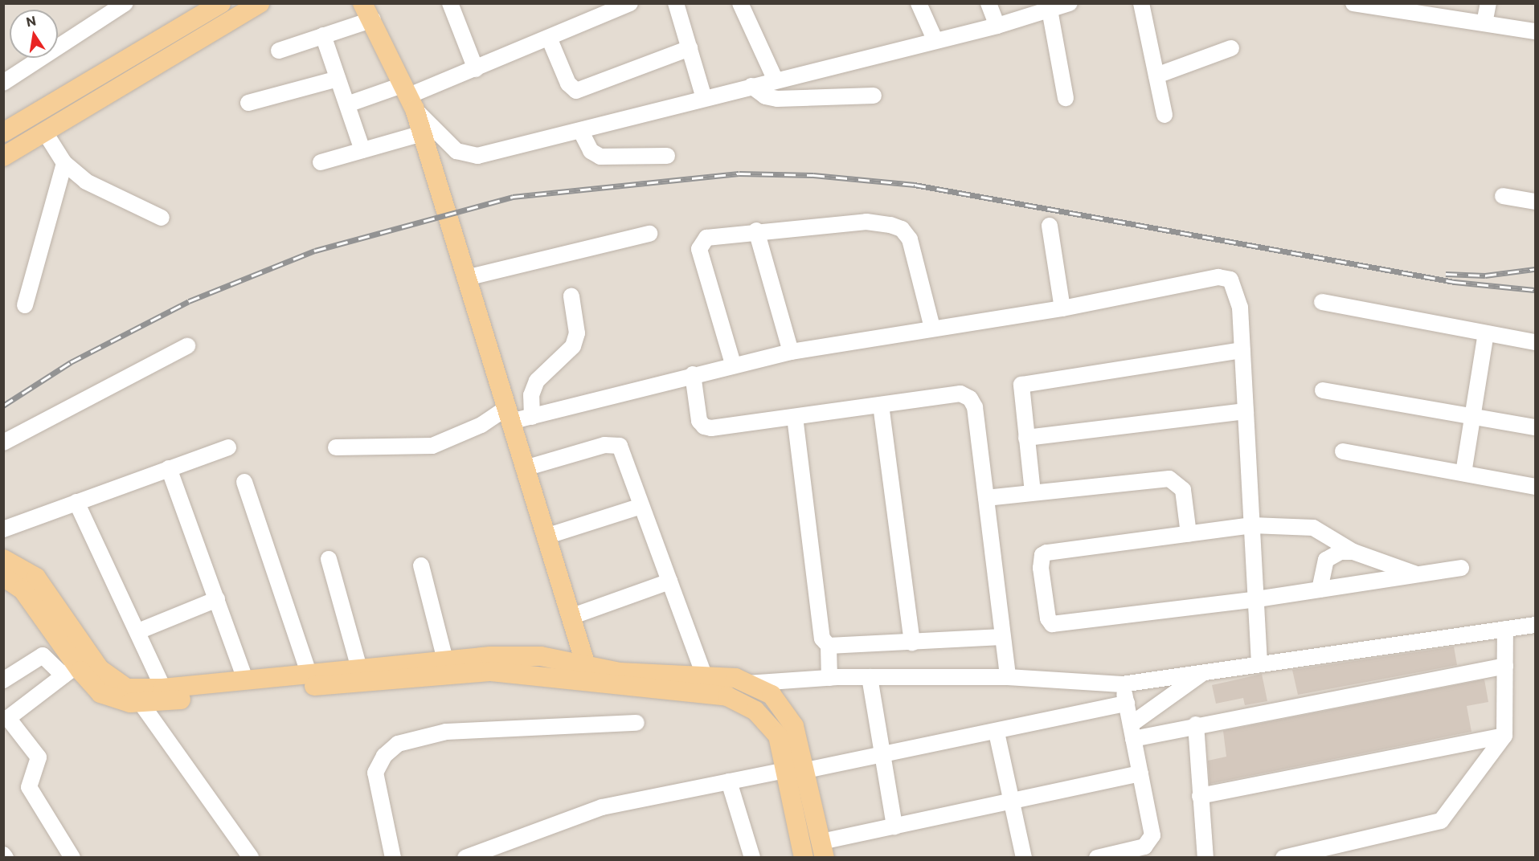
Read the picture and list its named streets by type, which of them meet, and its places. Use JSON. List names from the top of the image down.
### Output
{
  "north": "top"
}
